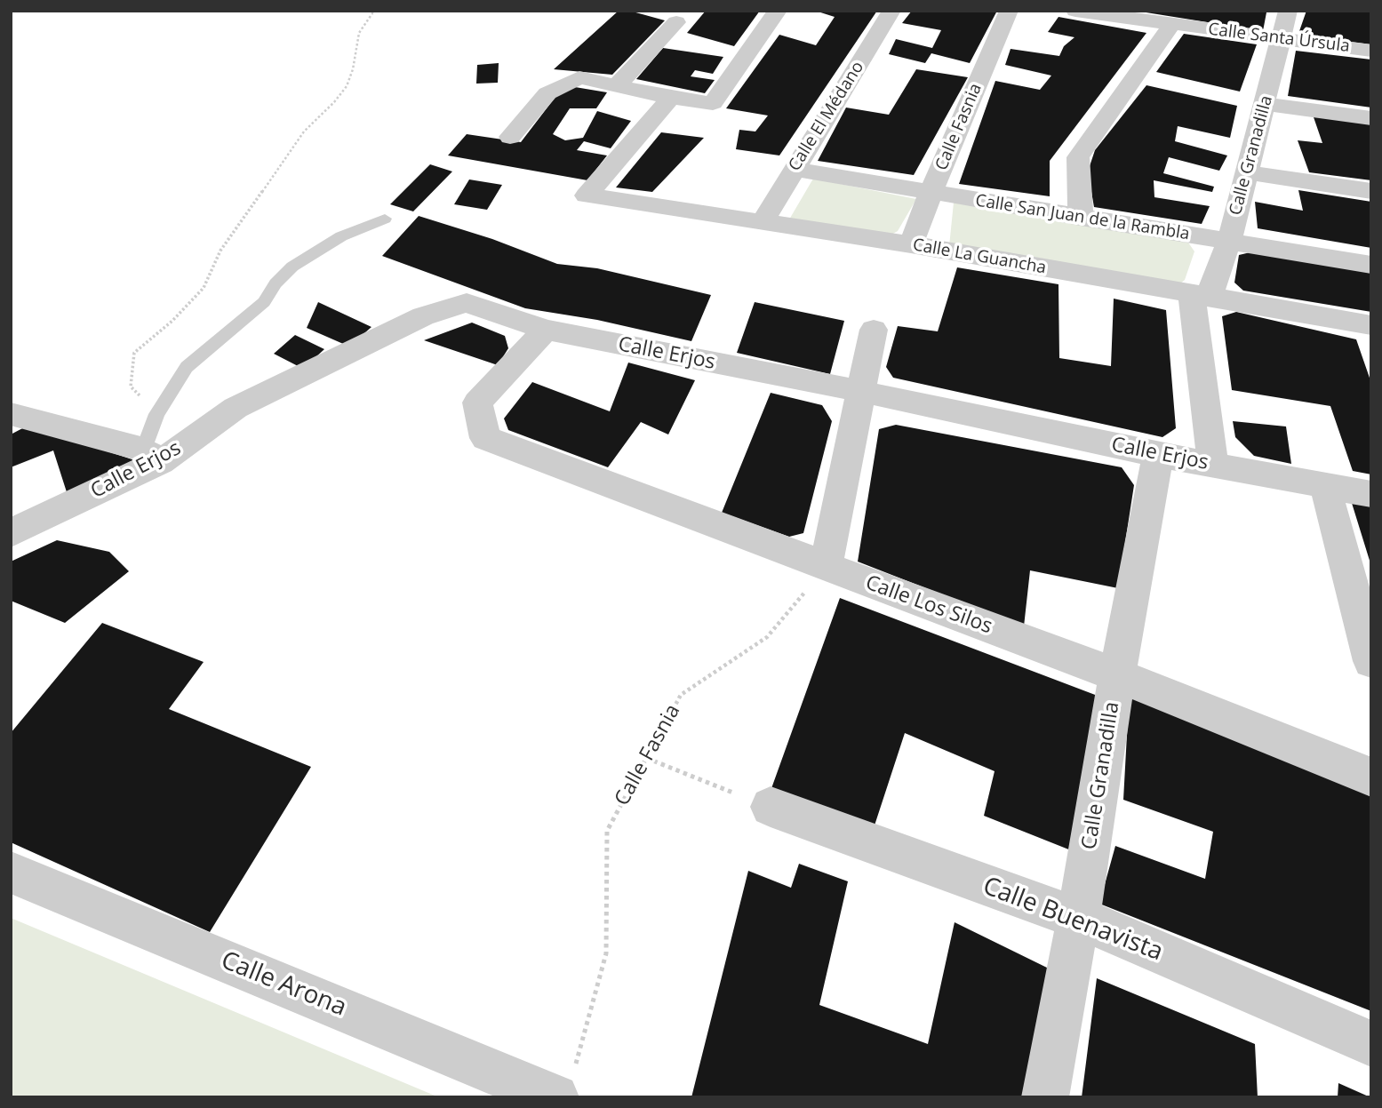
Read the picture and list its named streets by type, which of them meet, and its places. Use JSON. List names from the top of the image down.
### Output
{
  "streets": {
    "street": [
      "Calle Santa Úrsula",
      "Calle El Médano",
      "Calle Fasnia",
      "Calle Granadilla",
      "Calle San Juan de la Rambla",
      "Calle La Guancha",
      "Calle Erjos",
      "Calle Los Silos",
      "Calle Buenavista",
      "Calle Arona"
    ]
  },
  "crossings": [
    ["Calle Santa Úrsula", "Calle Granadilla"],
    ["Calle El Médano", "Calle San Juan de la Rambla"],
    ["Calle El Médano", "Calle La Guancha"],
    ["Calle Fasnia", "Calle San Juan de la Rambla"],
    ["Calle Fasnia", "Calle La Guancha"],
    ["Calle Fasnia", "Calle Los Silos"],
    ["Calle Fasnia", "Calle Arona"],
    ["Calle Granadilla", "Calle San Juan de la Rambla"],
    ["Calle Granadilla", "Calle La Guancha"],
    ["Calle Granadilla", "Calle Erjos"],
    ["Calle Granadilla", "Calle Los Silos"],
    ["Calle Granadilla", "Calle Buenavista"],
    ["Calle Erjos", "Calle Los Silos"]
  ]
}
